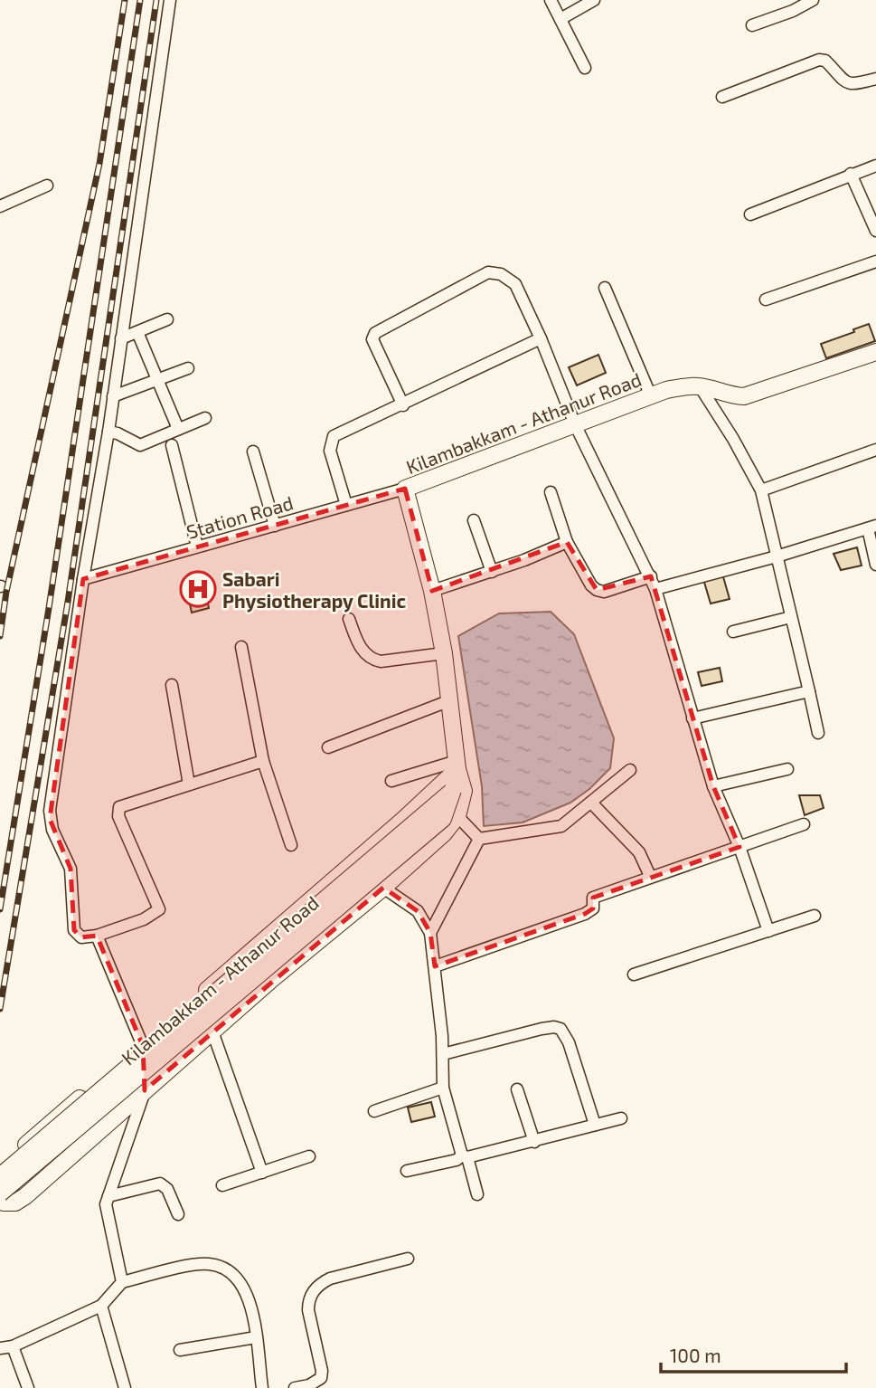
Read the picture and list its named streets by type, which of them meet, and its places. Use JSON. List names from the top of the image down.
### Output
{
  "streets": {
    "street": ["Kilambakkam - Athanur Road", "Station Road"]
  },
  "crossings": [
    ["Kilambakkam - Athanur Road", "Station Road"]
  ],
  "places": {
    "hospital": ["Sabari Physiotherapy Clinic"]
  },
  "scale_bar": "100 m"
}
